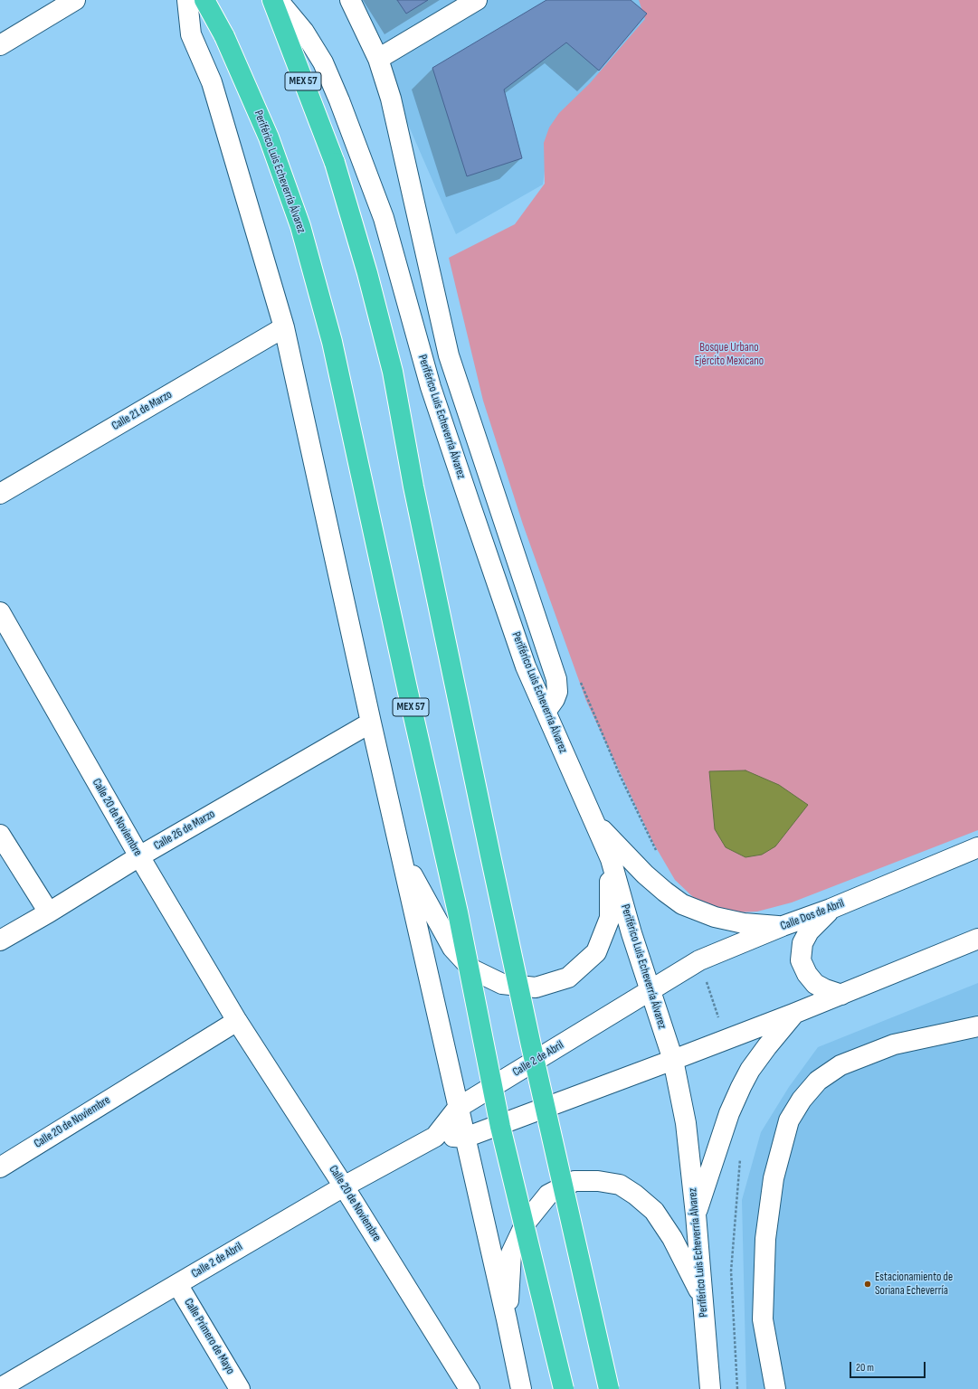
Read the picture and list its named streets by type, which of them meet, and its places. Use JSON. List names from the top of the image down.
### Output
{
  "streets": {
    "highway": ["MEX 57", "Periférico Luis Echeverría Álvarez"],
    "street": [
      "Calle 21 de Marzo",
      "Calle 20 de Noviembre",
      "Calle 26 de Marzo",
      "Calle Dos de Abril",
      "Calle 2 de Abril",
      "Calle Primero de Mayo"
    ]
  },
  "crossings": [
    ["Periférico Luis Echeverría Álvarez", "Calle Dos de Abril"],
    ["Periférico Luis Echeverría Álvarez", "Calle 2 de Abril"],
    ["Calle 20 de Noviembre", "Calle 26 de Marzo"],
    ["Calle 20 de Noviembre", "Calle 2 de Abril"],
    ["Calle Dos de Abril", "Calle 2 de Abril"],
    ["Calle 2 de Abril", "Calle Primero de Mayo"]
  ],
  "parks": ["Bosque Urbano Ejército Mexicano"],
  "places": ["Estacionamiento de Soriana Echeverría"],
  "scale_bar": "20 m"
}
